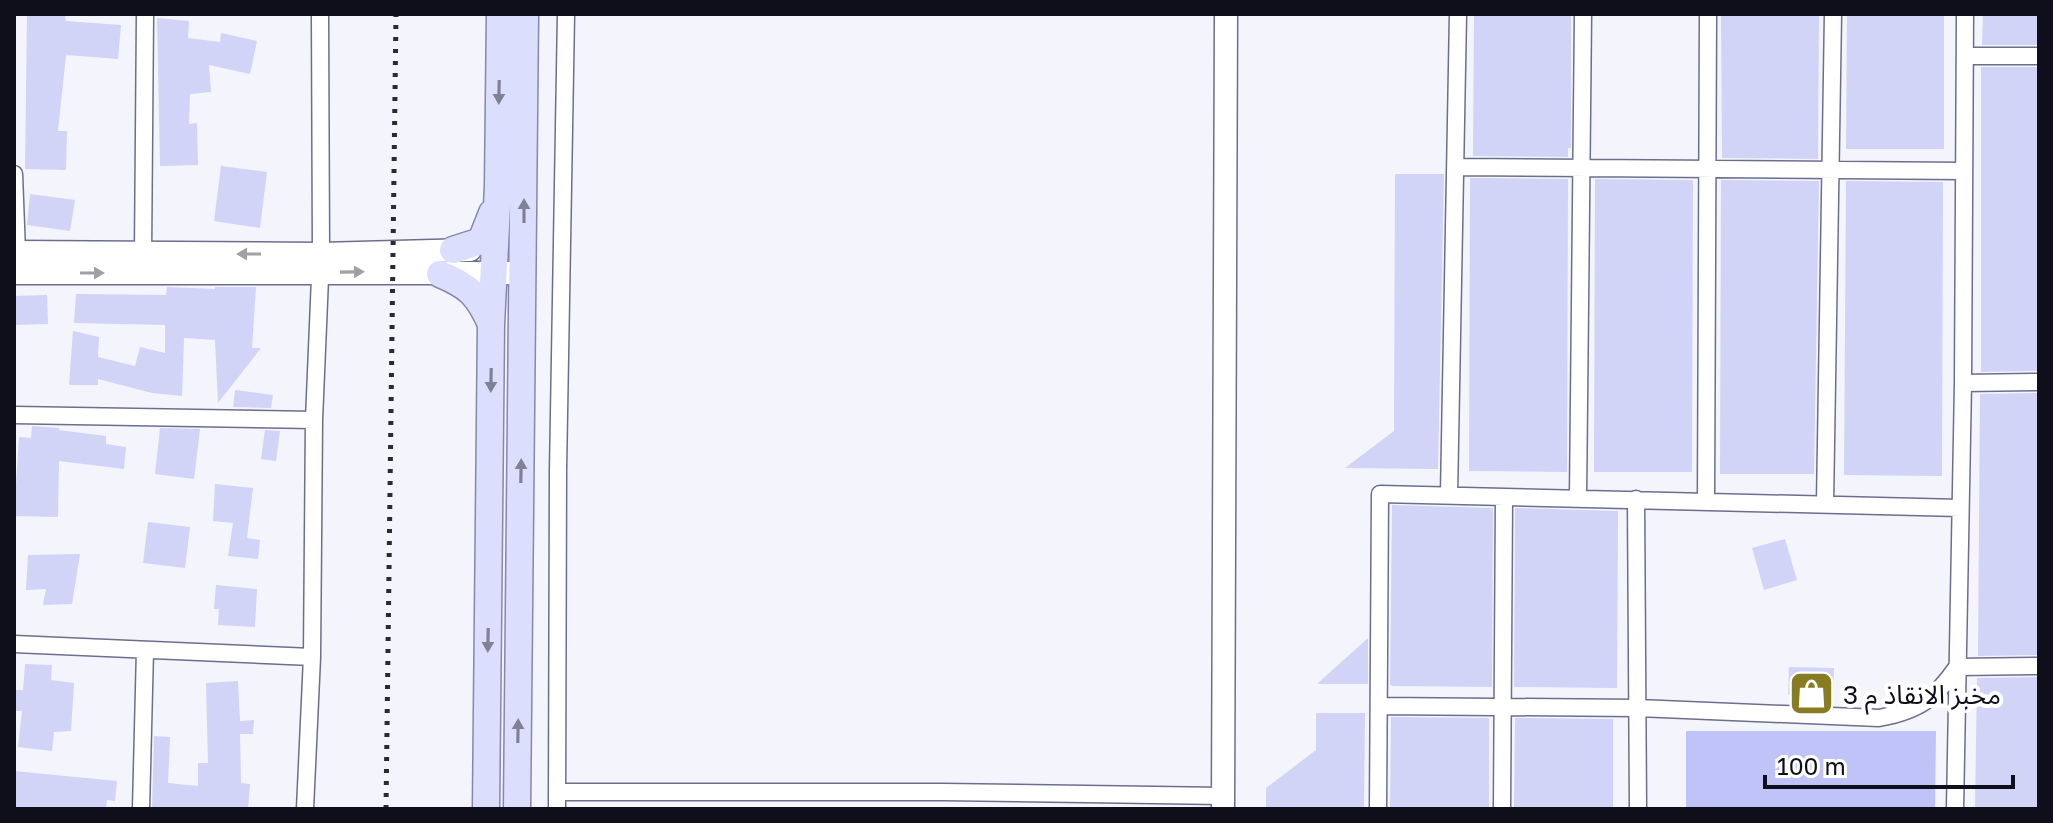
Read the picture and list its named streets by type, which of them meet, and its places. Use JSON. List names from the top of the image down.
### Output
{
  "places": {
    "shop": ["مخبز الانقاذ م 3"]
  },
  "scale_bar": "100 m"
}
